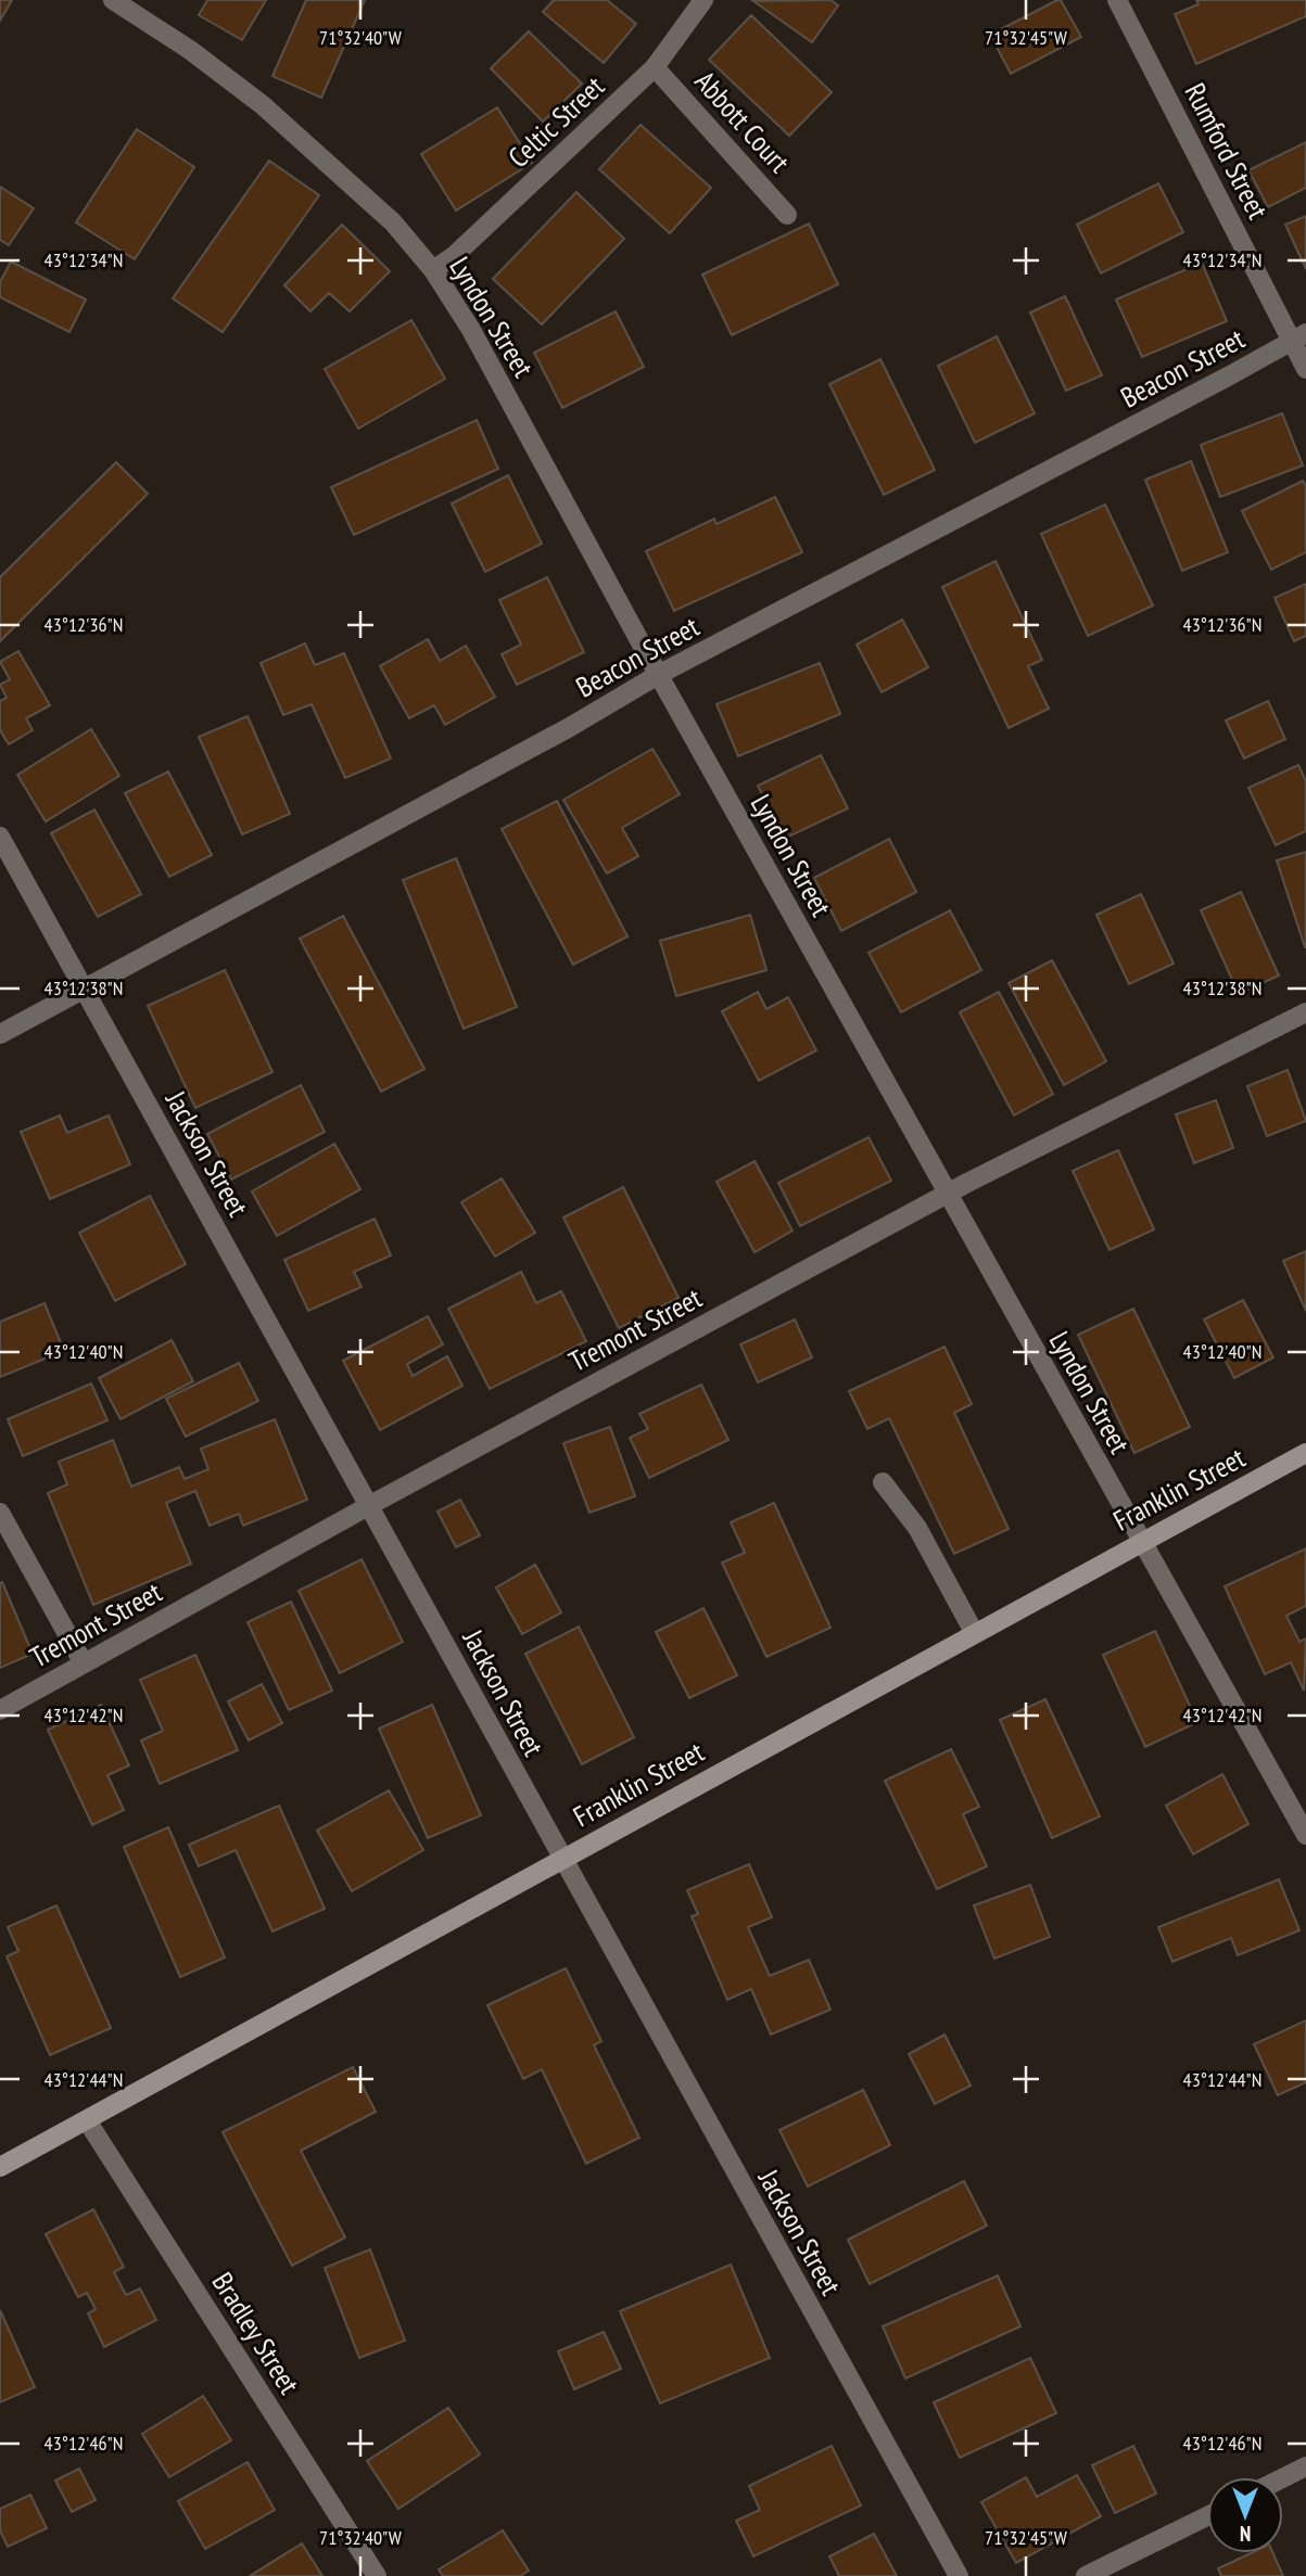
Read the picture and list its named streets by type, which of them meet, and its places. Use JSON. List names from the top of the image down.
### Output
{
  "streets": {
    "street": [
      "Celtic Street",
      "Abbott Court",
      "Rumford Street",
      "Lyndon Street",
      "Beacon Street",
      "Jackson Street",
      "Tremont Street",
      "Franklin Street",
      "Bradley Street"
    ]
  },
  "crossings": [
    ["Celtic Street", "Abbott Court"],
    ["Celtic Street", "Lyndon Street"],
    ["Rumford Street", "Beacon Street"],
    ["Lyndon Street", "Beacon Street"],
    ["Lyndon Street", "Tremont Street"],
    ["Lyndon Street", "Franklin Street"],
    ["Beacon Street", "Jackson Street"],
    ["Jackson Street", "Tremont Street"],
    ["Jackson Street", "Franklin Street"],
    ["Franklin Street", "Bradley Street"]
  ],
  "north": "bottom",
  "coordinates": [
    "71°32'40\"W",
    "71°32'45\"W",
    "43°12'34\"N",
    "43°12'36\"N",
    "43°12'38\"N",
    "43°12'40\"N",
    "43°12'42\"N",
    "43°12'44\"N",
    "43°12'46\"N"
  ]
}
